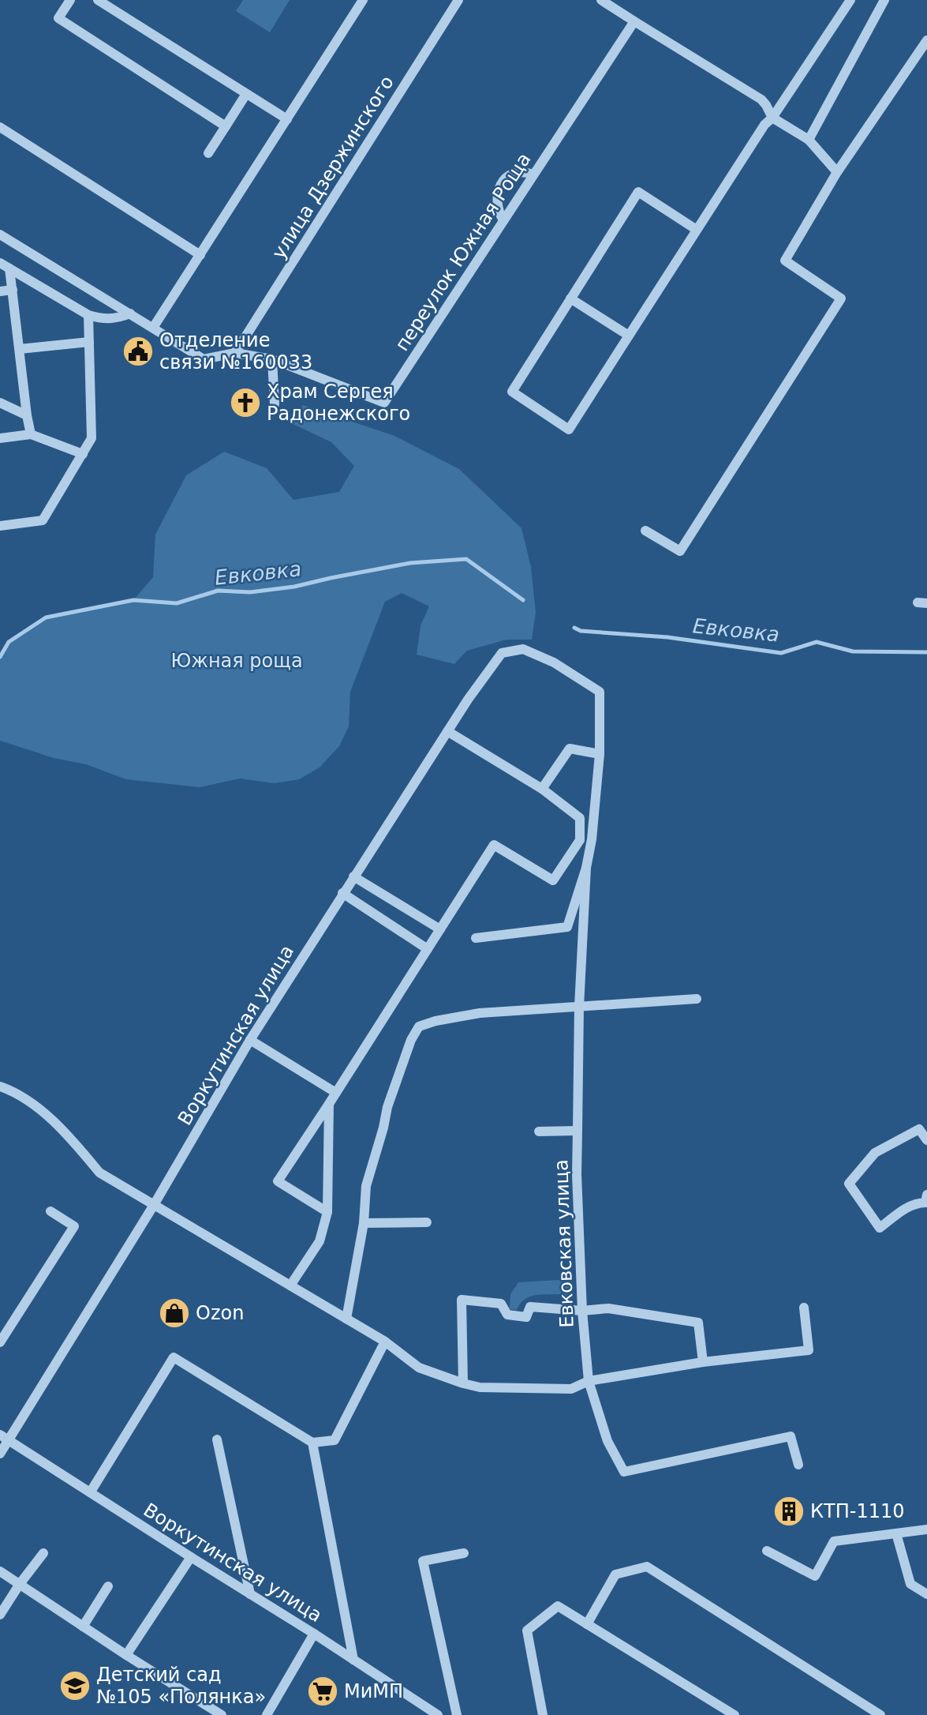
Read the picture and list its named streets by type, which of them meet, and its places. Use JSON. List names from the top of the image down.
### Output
{
  "streets": {
    "street": [
      "улица Дзержинского",
      "переулок Южная Роща",
      "Воркутинская улица",
      "Евковская улица"
    ]
  },
  "crossings": [
    ["улица Дзержинского", "переулок Южная Роща"]
  ],
  "water": ["Евковка"],
  "parks": ["Южная роща"],
  "places": {
    "public building": ["Отделение связи №160033"],
    "church": ["Храм Сергея Радонежского"],
    "shop": ["Ozon"],
    "building": ["КТП-1110"],
    "school or university": ["Детский сад №105 «Полянка»"],
    "supermarket": ["МиМП"]
  }
}
